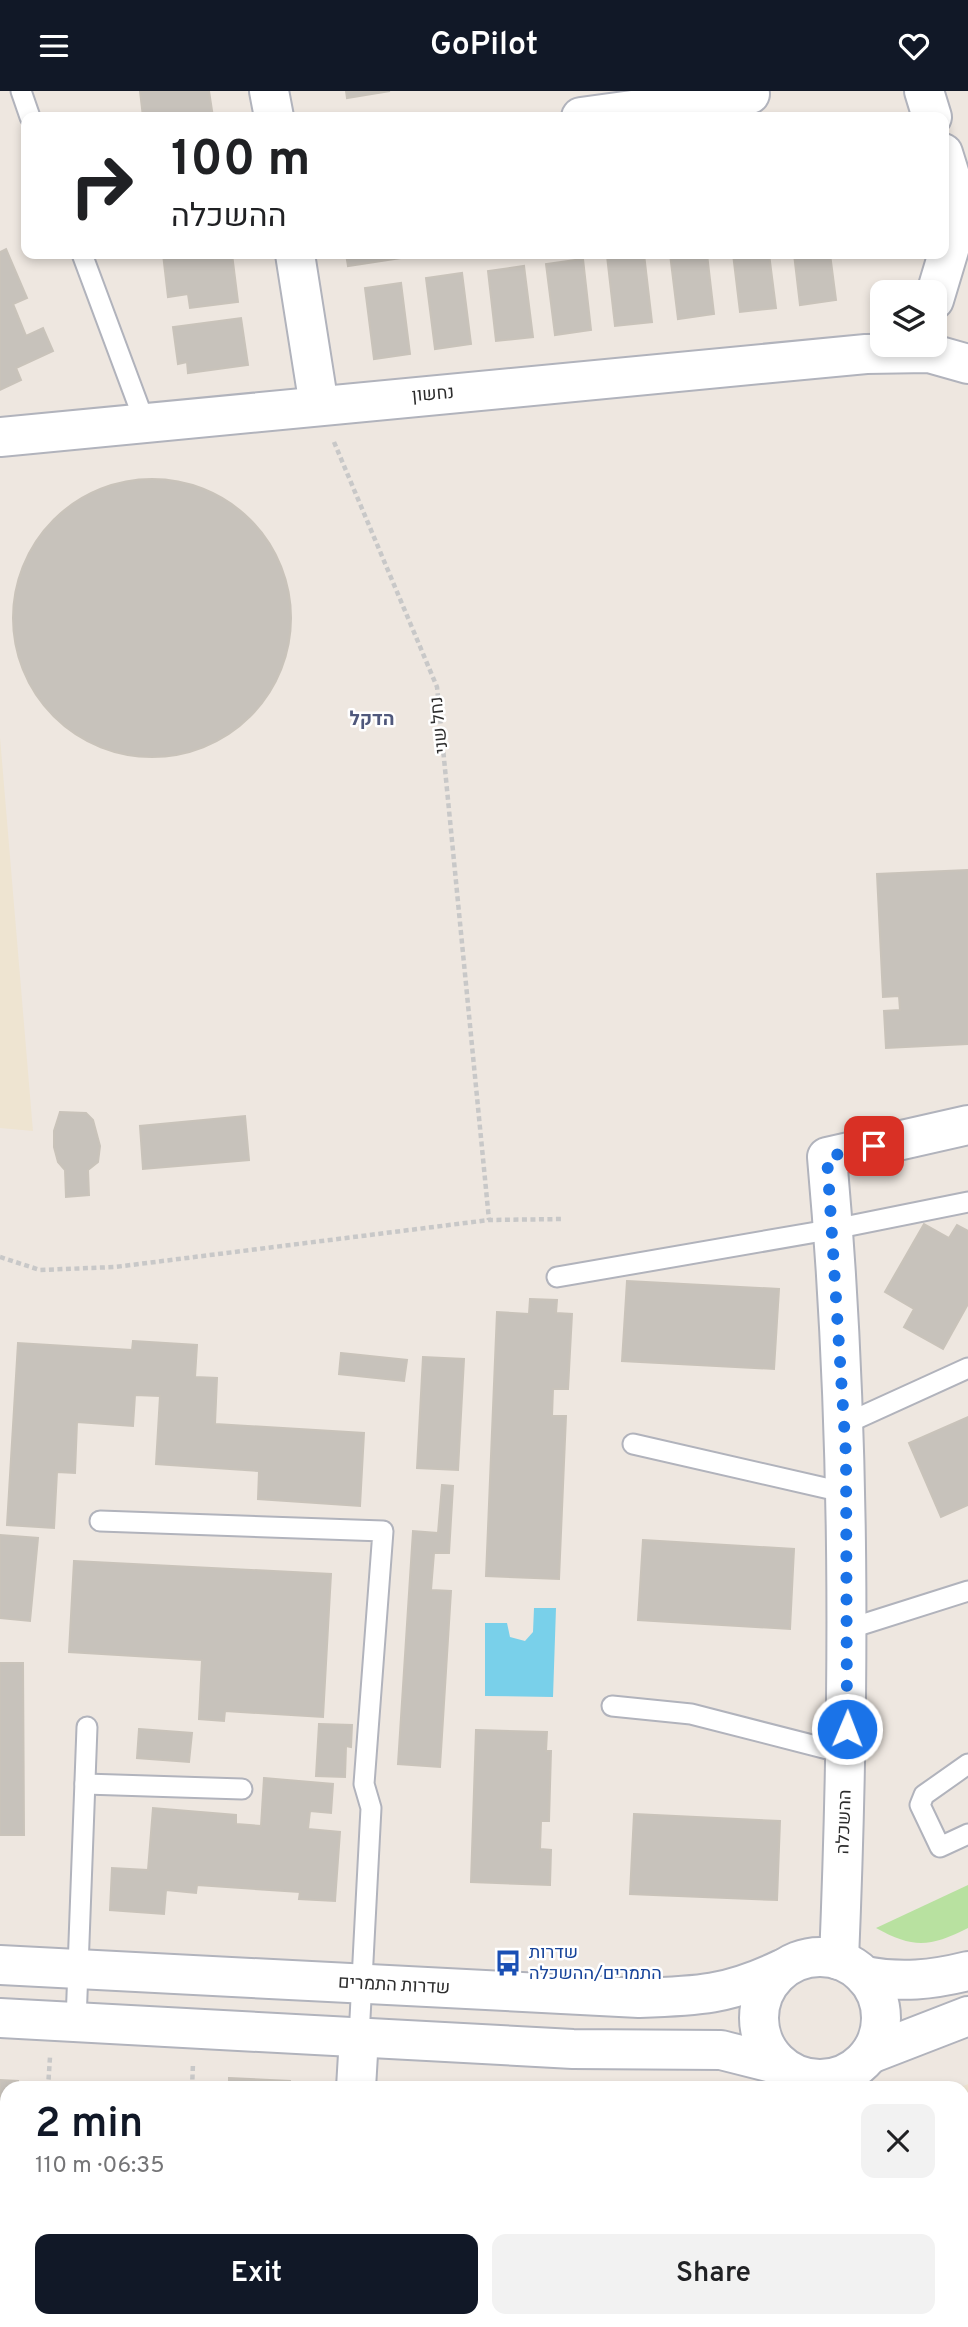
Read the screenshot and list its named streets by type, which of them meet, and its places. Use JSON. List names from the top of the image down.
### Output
{
  "streets": {
    "street": ["נחשון", "ההשכלה", "שדרות התמרים"],
    "path": ["נחל שני"]
  },
  "crossings": [
    ["נחשון", "נחל שני"],
    ["ההשכלה", "שדרות התמרים"]
  ],
  "districts": ["הדקל"],
  "places": {
    "bus stop": ["שדרות התמרים/ההשכלה"]
  },
  "page": {
    "header": "GoPilot",
    "turn": ["100 m", "ההשכלה"],
    "heading": ["2 min", "110 m · 06:35"],
    "buttons": ["Exit", "Share"]
  }
}
